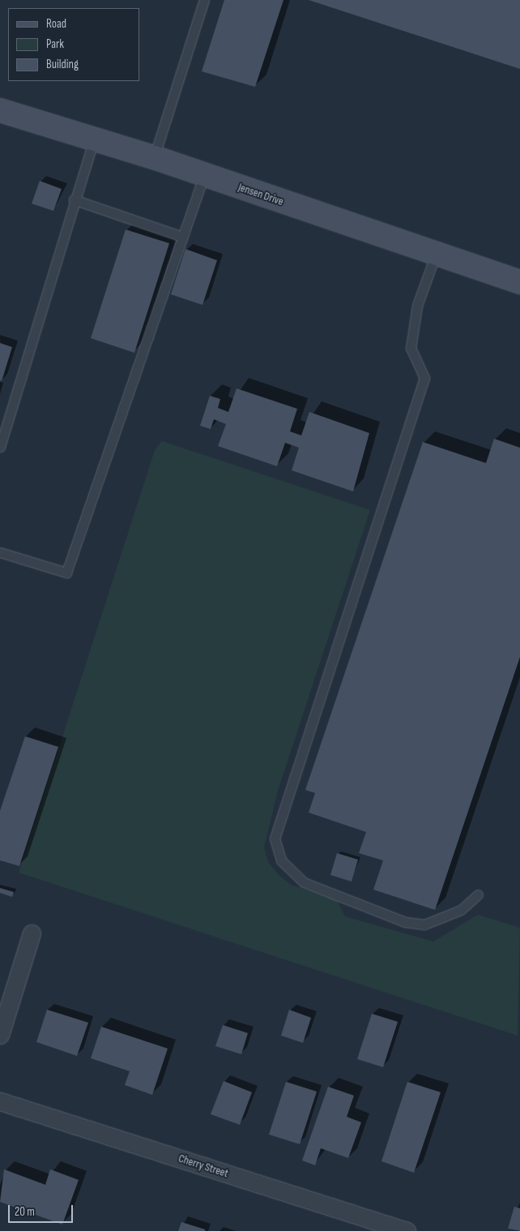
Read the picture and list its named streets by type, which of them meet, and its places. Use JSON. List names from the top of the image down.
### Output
{
  "streets": {
    "main road": ["Jensen Drive"],
    "street": ["Cherry Street"]
  },
  "legend": ["Road", "Park", "Building"],
  "scale_bar": "20 m"
}
